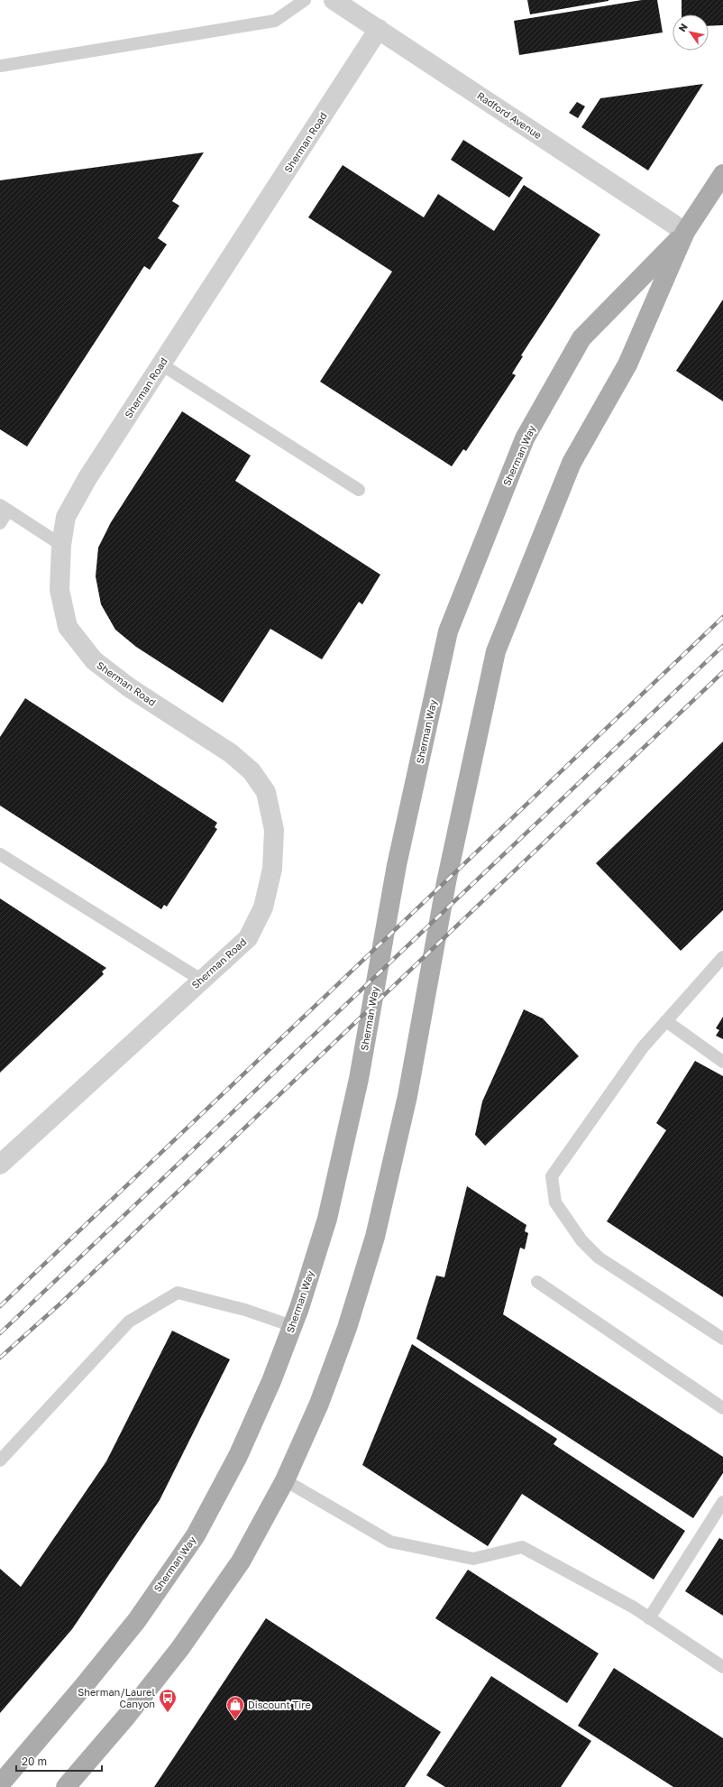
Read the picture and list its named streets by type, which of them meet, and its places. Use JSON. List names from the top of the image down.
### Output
{
  "streets": {
    "main road": ["Sherman Way"],
    "street": ["Radford Avenue", "Sherman Road"]
  },
  "crossings": [
    ["Radford Avenue", "Sherman Road"],
    ["Radford Avenue", "Sherman Way"]
  ],
  "places": {
    "bus stop": ["Sherman/Laurel Canyon"],
    "shop": ["Discount Tire"]
  },
  "scale_bar": "20 m",
  "north": "top left"
}
